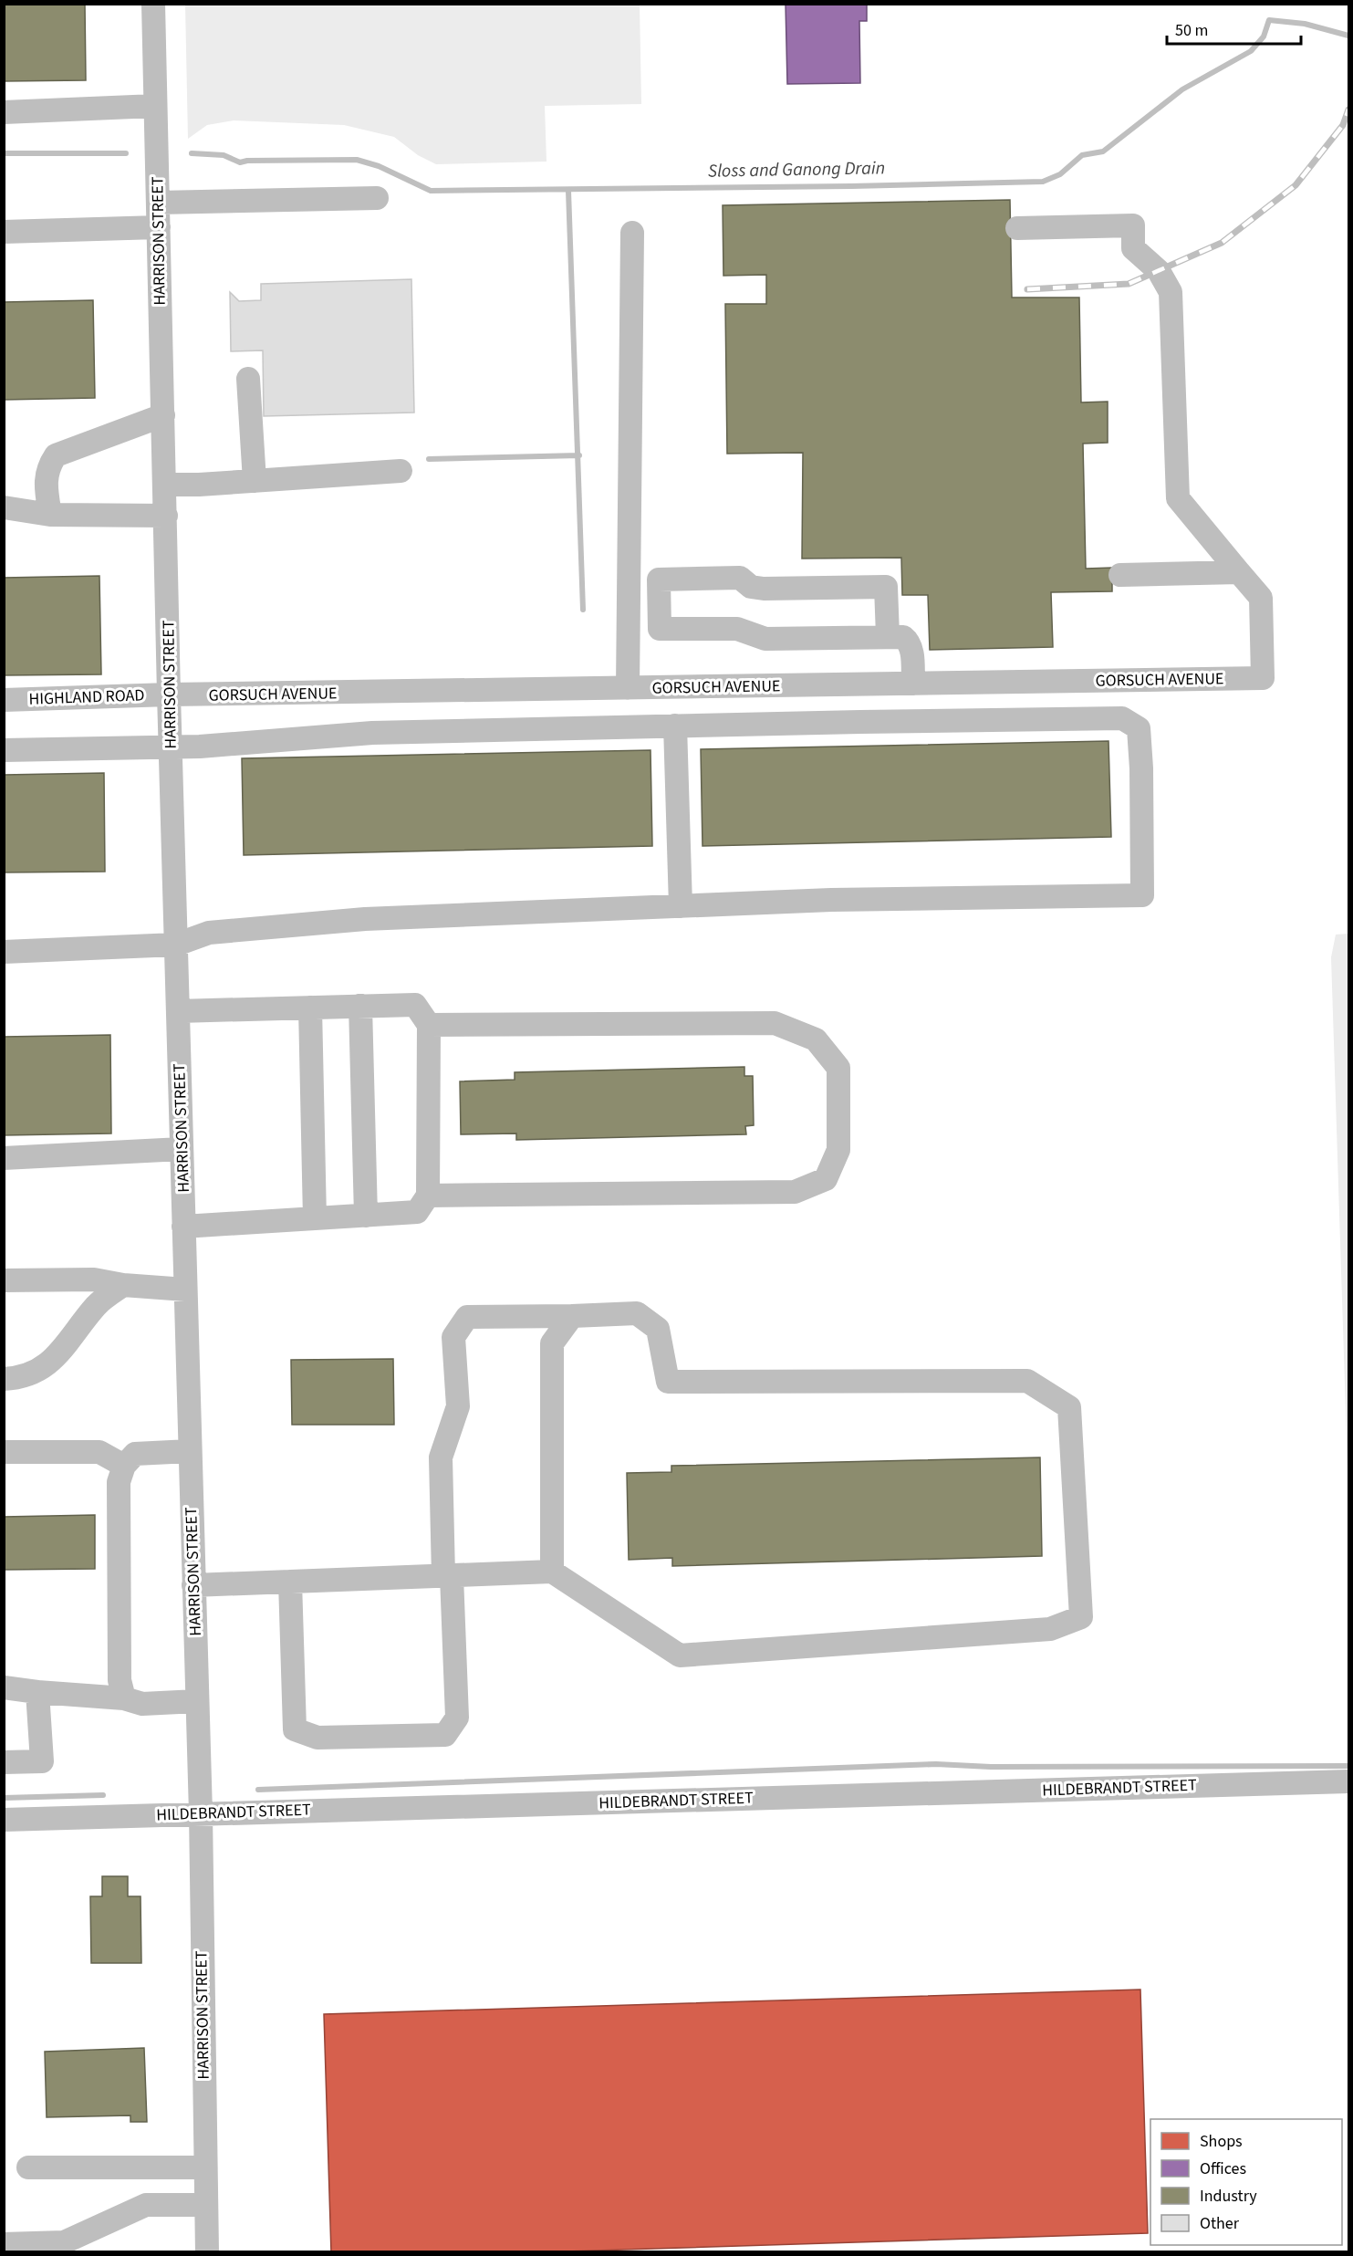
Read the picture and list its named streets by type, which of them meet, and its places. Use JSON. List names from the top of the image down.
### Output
{
  "streets": {
    "street": [
      "HARRISON STREET",
      "GORSUCH AVENUE",
      "HIGHLAND ROAD",
      "HILDEBRANDT STREET"
    ]
  },
  "crossings": [
    ["HARRISON STREET", "GORSUCH AVENUE"],
    ["HARRISON STREET", "HIGHLAND ROAD"],
    ["HARRISON STREET", "HILDEBRANDT STREET"],
    ["GORSUCH AVENUE", "HIGHLAND ROAD"]
  ],
  "water": ["Sloss and Ganong Drain"],
  "legend": [
    "Shops",
    "Offices",
    "Industry",
    "Other"
  ],
  "scale_bar": "50 m"
}
